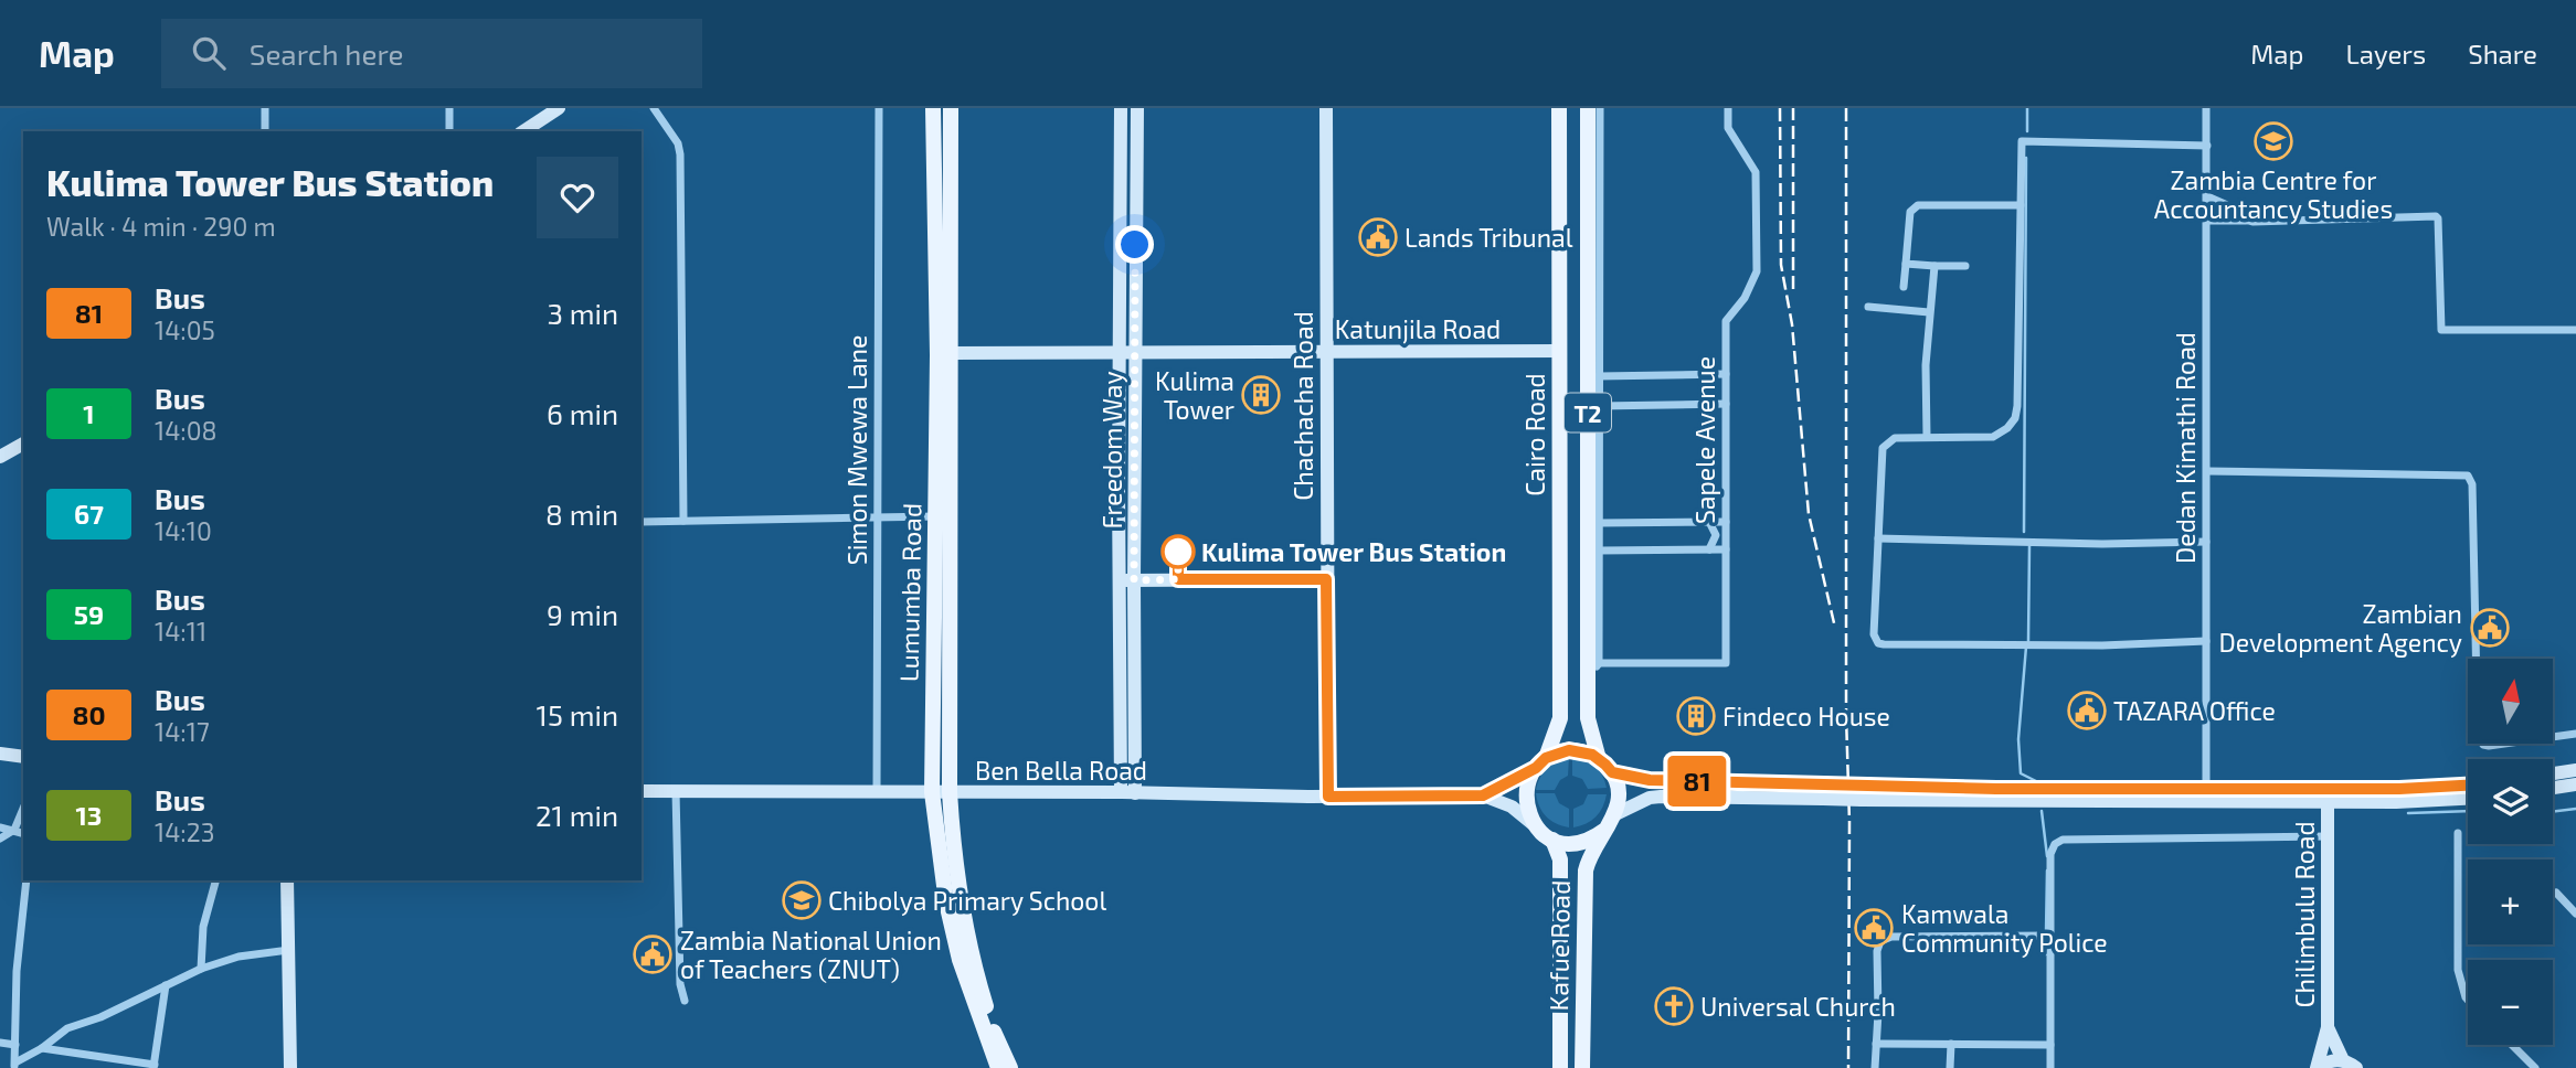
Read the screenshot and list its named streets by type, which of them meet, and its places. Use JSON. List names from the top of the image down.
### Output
{
  "streets": {
    "main road": [
      "Katunjila Road",
      "Chachacha Road",
      "T2",
      "Cairo Road",
      "Freedom Way",
      "Lumumba Road",
      "Ben Bella Road",
      "Chilimbulu Road",
      "Kafue Road"
    ],
    "street": ["Sapele Avenue", "Dedan Kimathi Road", "Simon Mwewa Lane"]
  },
  "crossings": [
    ["Katunjila Road", "Chachacha Road"],
    ["Katunjila Road", "Cairo Road"],
    ["Katunjila Road", "Freedom Way"],
    ["Katunjila Road", "Lumumba Road"],
    ["Chachacha Road", "Ben Bella Road"],
    ["Cairo Road", "Ben Bella Road"],
    ["Cairo Road", "Kafue Road"],
    ["Simon Mwewa Lane", "Ben Bella Road"],
    ["Freedom Way", "Ben Bella Road"],
    ["Lumumba Road", "Ben Bella Road"],
    ["Ben Bella Road", "Kafue Road"]
  ],
  "places": {
    "school or university": ["Zambia Centre for Accountancy Studies", "Chibolya Primary School"],
    "public building": [
      "Lands Tribunal",
      "Zambian Development Agency",
      "TAZARA Office",
      "Kamwala Community Police",
      "Zambia National Union of Teachers (ZNUT)"
    ],
    "building": ["Kulima Tower", "Findeco House"],
    "other": ["Kulima Tower Bus Station"],
    "church": ["Universal Church"]
  },
  "lines": ["bus line 81"],
  "north": "top",
  "page": {
    "header": "Map",
    "search": "Search here",
    "nav": ["Map", "Layers", "Share"],
    "on_map": "81",
    "heading": ["Kulima Tower Bus Station", "Walk · 4 min · 290 m"],
    "list": [
      {
        "mark": "81",
        "name": "Bus",
        "note": "14:05",
        "value": "3 min"
      },
      {
        "mark": "1",
        "name": "Bus",
        "note": "14:08",
        "value": "6 min"
      },
      {
        "mark": "67",
        "name": "Bus",
        "note": "14:10",
        "value": "8 min"
      },
      {
        "mark": "59",
        "name": "Bus",
        "note": "14:11",
        "value": "9 min"
      },
      {
        "mark": "80",
        "name": "Bus",
        "note": "14:17",
        "value": "15 min"
      },
      {
        "mark": "13",
        "name": "Bus",
        "note": "14:23",
        "value": "21 min"
      }
    ],
    "map_buttons": ["+", "−"]
  }
}
